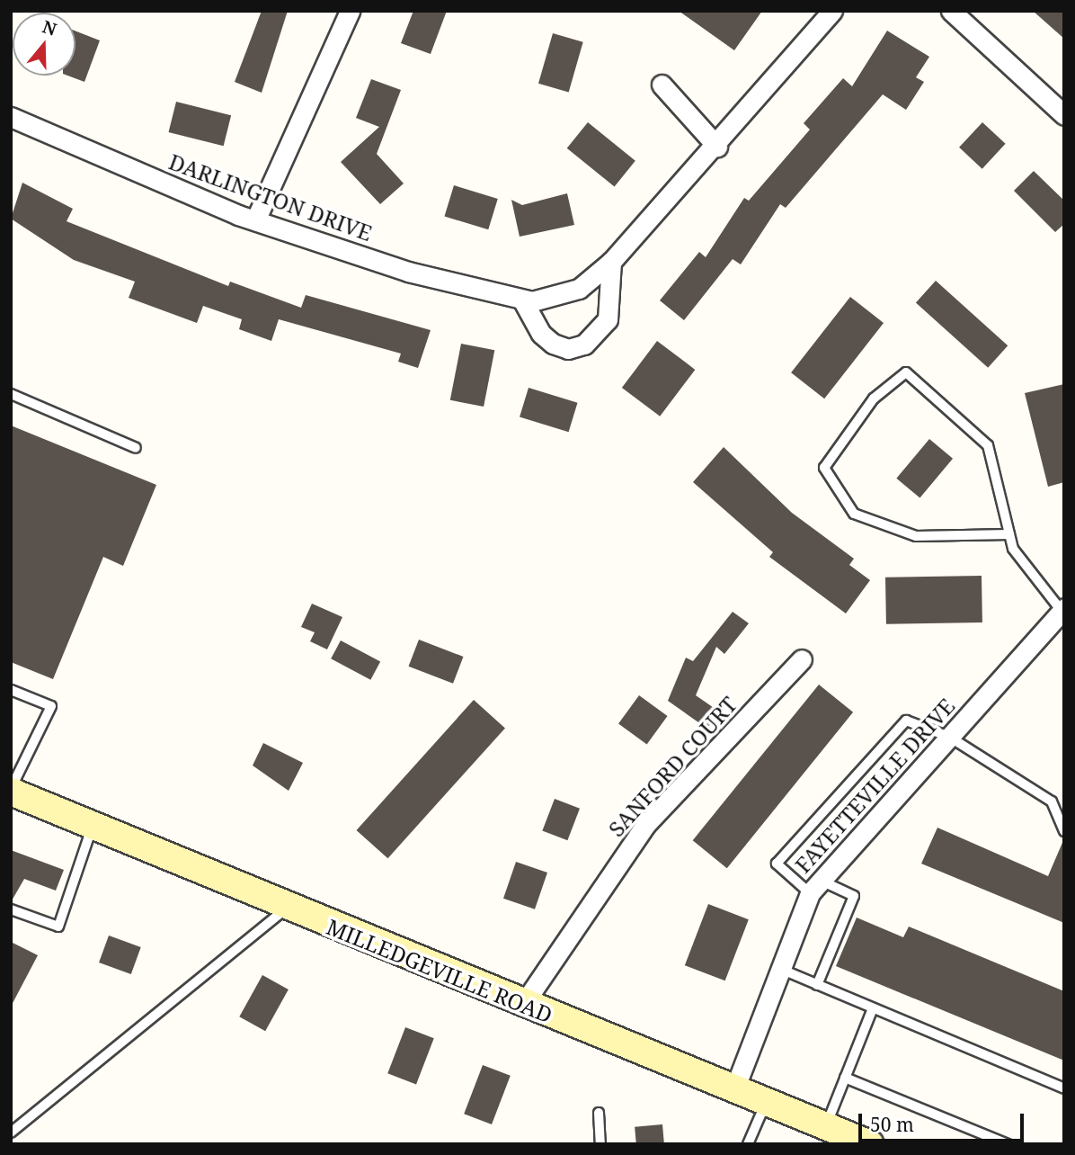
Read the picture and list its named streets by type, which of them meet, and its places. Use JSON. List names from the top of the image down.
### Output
{
  "streets": {
    "street": [
      "DARLINGTON DRIVE",
      "SANFORD COURT",
      "FAYETTEVILLE DRIVE",
      "MILLEDGEVILLE ROAD"
    ]
  },
  "crossings": [
    ["SANFORD COURT", "MILLEDGEVILLE ROAD"],
    ["FAYETTEVILLE DRIVE", "MILLEDGEVILLE ROAD"]
  ],
  "scale_bar": "50 m",
  "north": "top"
}
